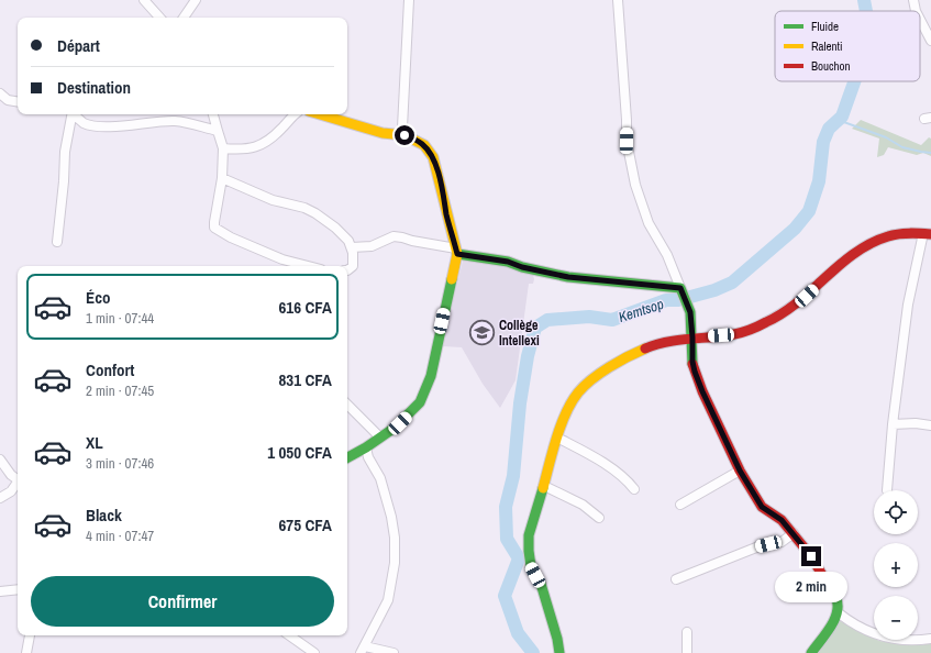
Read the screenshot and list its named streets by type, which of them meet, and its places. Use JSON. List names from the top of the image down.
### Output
{
  "water": ["Kemtsop"],
  "places": {
    "school or university": ["Collège Intellexi"]
  },
  "legend": ["Fluide", "Ralenti", "Bouchon"],
  "page": {
    "banner": ["Départ", "Destination"],
    "list": [
      {
        "name": "Éco",
        "note": "1 min · 07:44",
        "value": "616 CFA"
      },
      {
        "name": "Confort",
        "note": "2 min · 07:45",
        "value": "831 CFA"
      },
      {
        "name": "XL",
        "note": "3 min · 07:46",
        "value": "1 050 CFA"
      },
      {
        "name": "Black",
        "note": "4 min · 07:47",
        "value": "675 CFA"
      }
    ],
    "map_buttons": ["+", "−"],
    "buttons": "Confirmer",
    "bubble": "2 min"
  }
}
